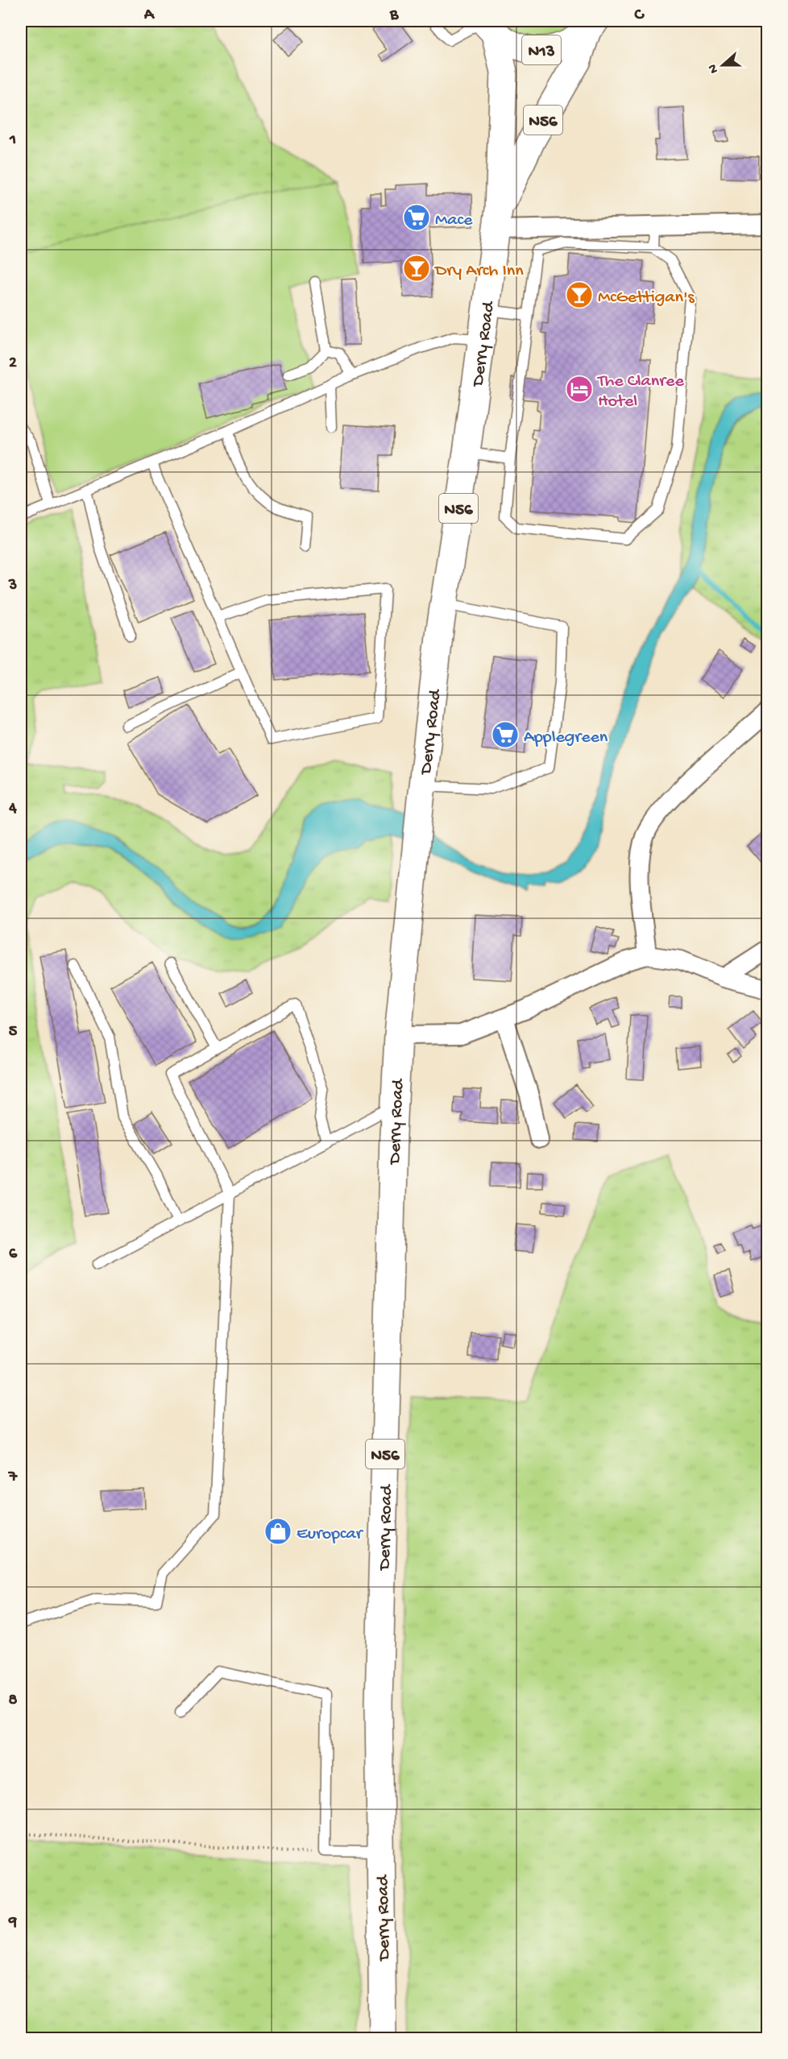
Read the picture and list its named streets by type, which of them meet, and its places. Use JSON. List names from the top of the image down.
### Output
{
  "streets": {
    "main road": ["N13", "N56", "Derry Road"]
  },
  "crossings": [
    ["N13", "Derry Road"]
  ],
  "places": {
    "supermarket": ["Mace", "Applegreen"],
    "bar": ["Dry Arch Inn", "McGettigan's"],
    "hotel": ["The Clanree Hotel"],
    "shop": ["Europcar"]
  },
  "north": "left",
  "grid": {
    "columns": ["A", "B", "C"],
    "rows": [
      "1",
      "2",
      "3",
      "4",
      "5",
      "6",
      "7",
      "8",
      "9"
    ]
  }
}
